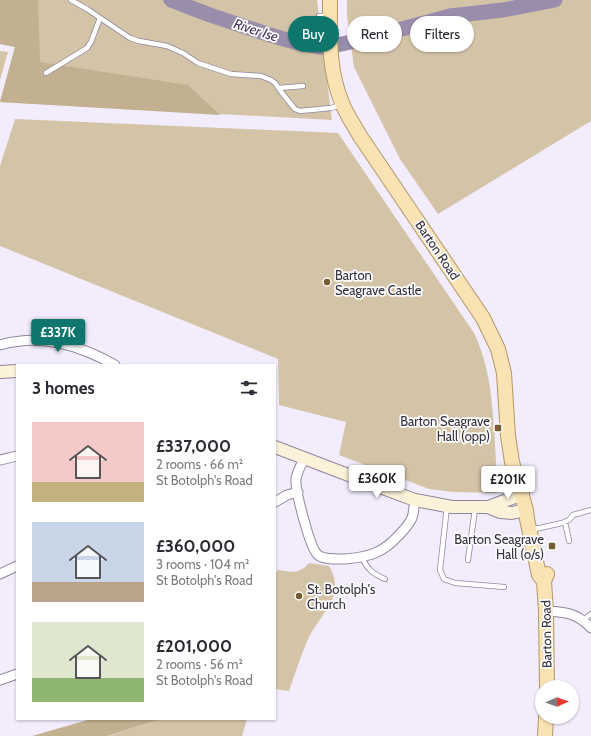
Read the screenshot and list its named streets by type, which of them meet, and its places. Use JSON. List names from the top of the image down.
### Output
{
  "streets": {
    "main road": ["Barton Road"]
  },
  "water": ["River Ise"],
  "places": {
    "other": ["Barton Seagrave Castle", "St. Botolph's Church"],
    "transit": ["Barton Seagrave Hall (opp)", "Barton Seagrave Hall (o/s)"]
  },
  "north": "right",
  "page": {
    "chip": ["Buy", "Rent", "Filters"],
    "price": ["£337K", "£360K", "£201K"],
    "heading": "3 homes",
    "list": [
      {
        "name": "£337,000",
        "note": "2 rooms · 66 m² · St Botolph's Road"
      },
      {
        "name": "£360,000",
        "note": "3 rooms · 104 m² · St Botolph's Road"
      },
      {
        "name": "£201,000",
        "note": "2 rooms · 56 m² · St Botolph's Road"
      }
    ]
  }
}
